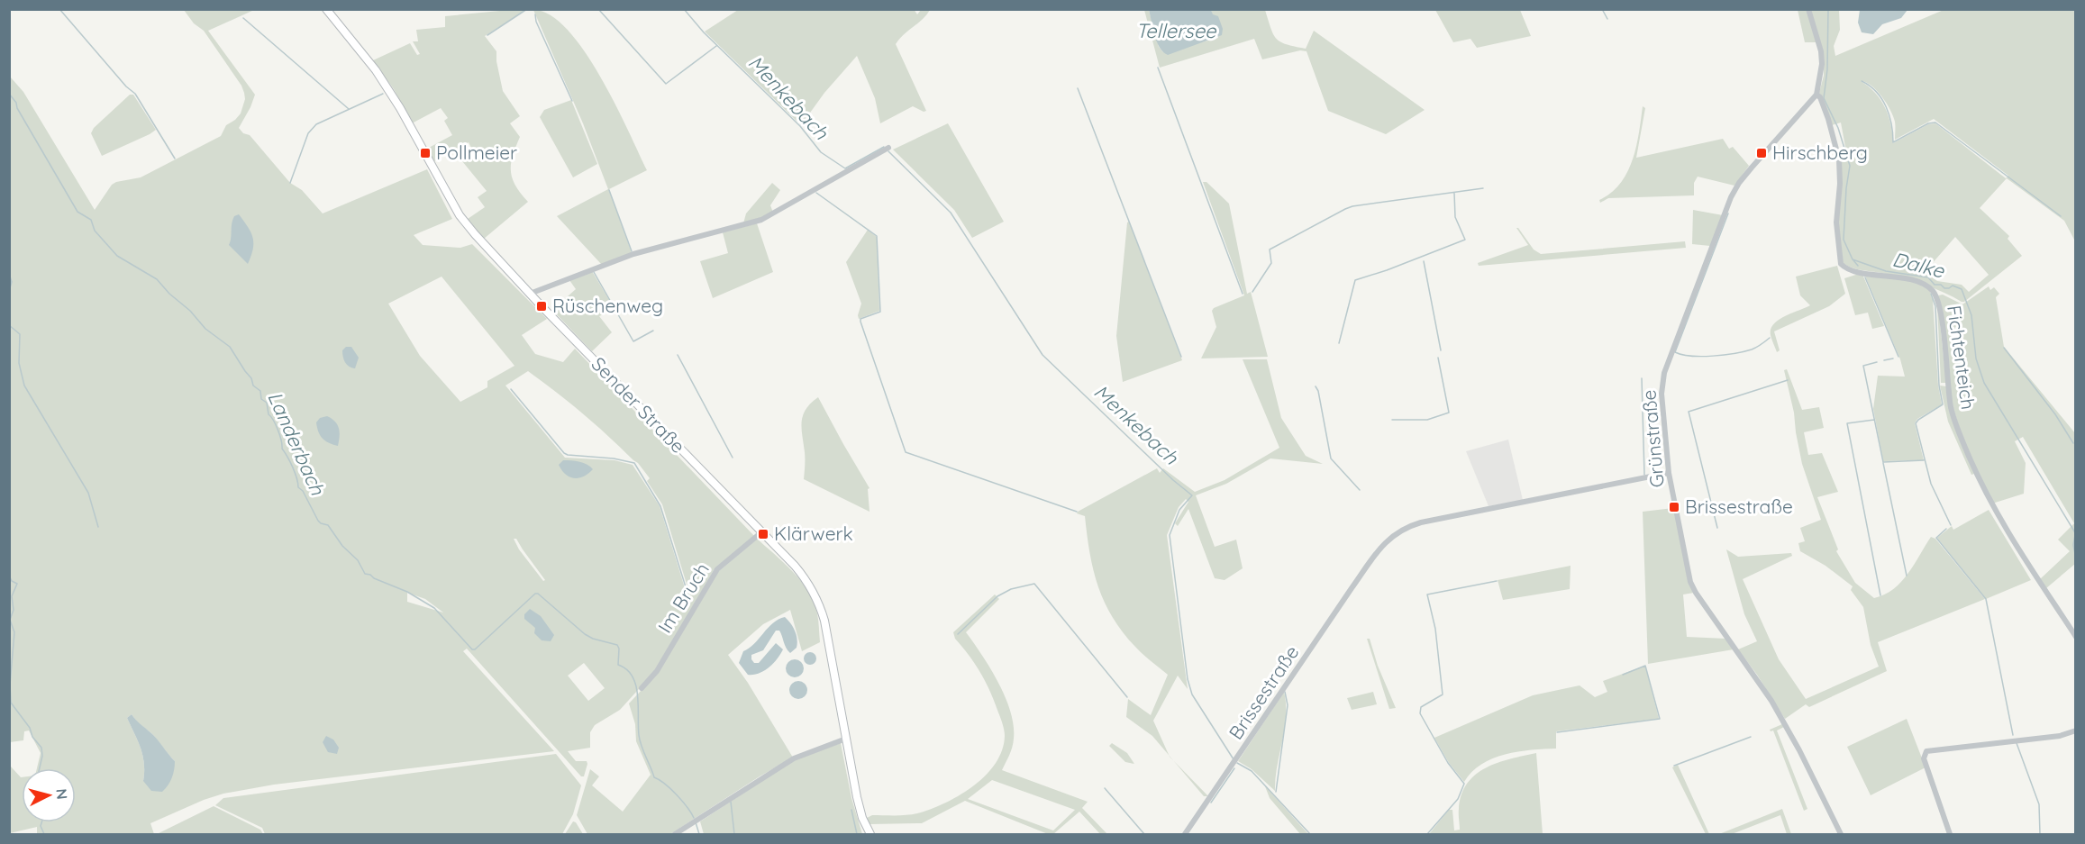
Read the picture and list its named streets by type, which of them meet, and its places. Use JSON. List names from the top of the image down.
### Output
{
  "streets": {
    "main road": ["Sender Straße"],
    "street": [
      "Fichtenteich",
      "Grünstraße",
      "Im Bruch",
      "Brissestraße"
    ]
  },
  "crossings": [
    ["Fichtenteich", "Grünstraße"],
    ["Sender Straße", "Im Bruch"],
    ["Grünstraße", "Brissestraße"]
  ],
  "water": [
    "Tellersee",
    "Menkebach",
    "Dalke",
    "Landerbach"
  ],
  "places": {
    "transit": [
      "Pollmeier",
      "Hirschberg",
      "Rüschenweg",
      "Brissestraße",
      "Klärwerk"
    ]
  },
  "north": "right"
}
